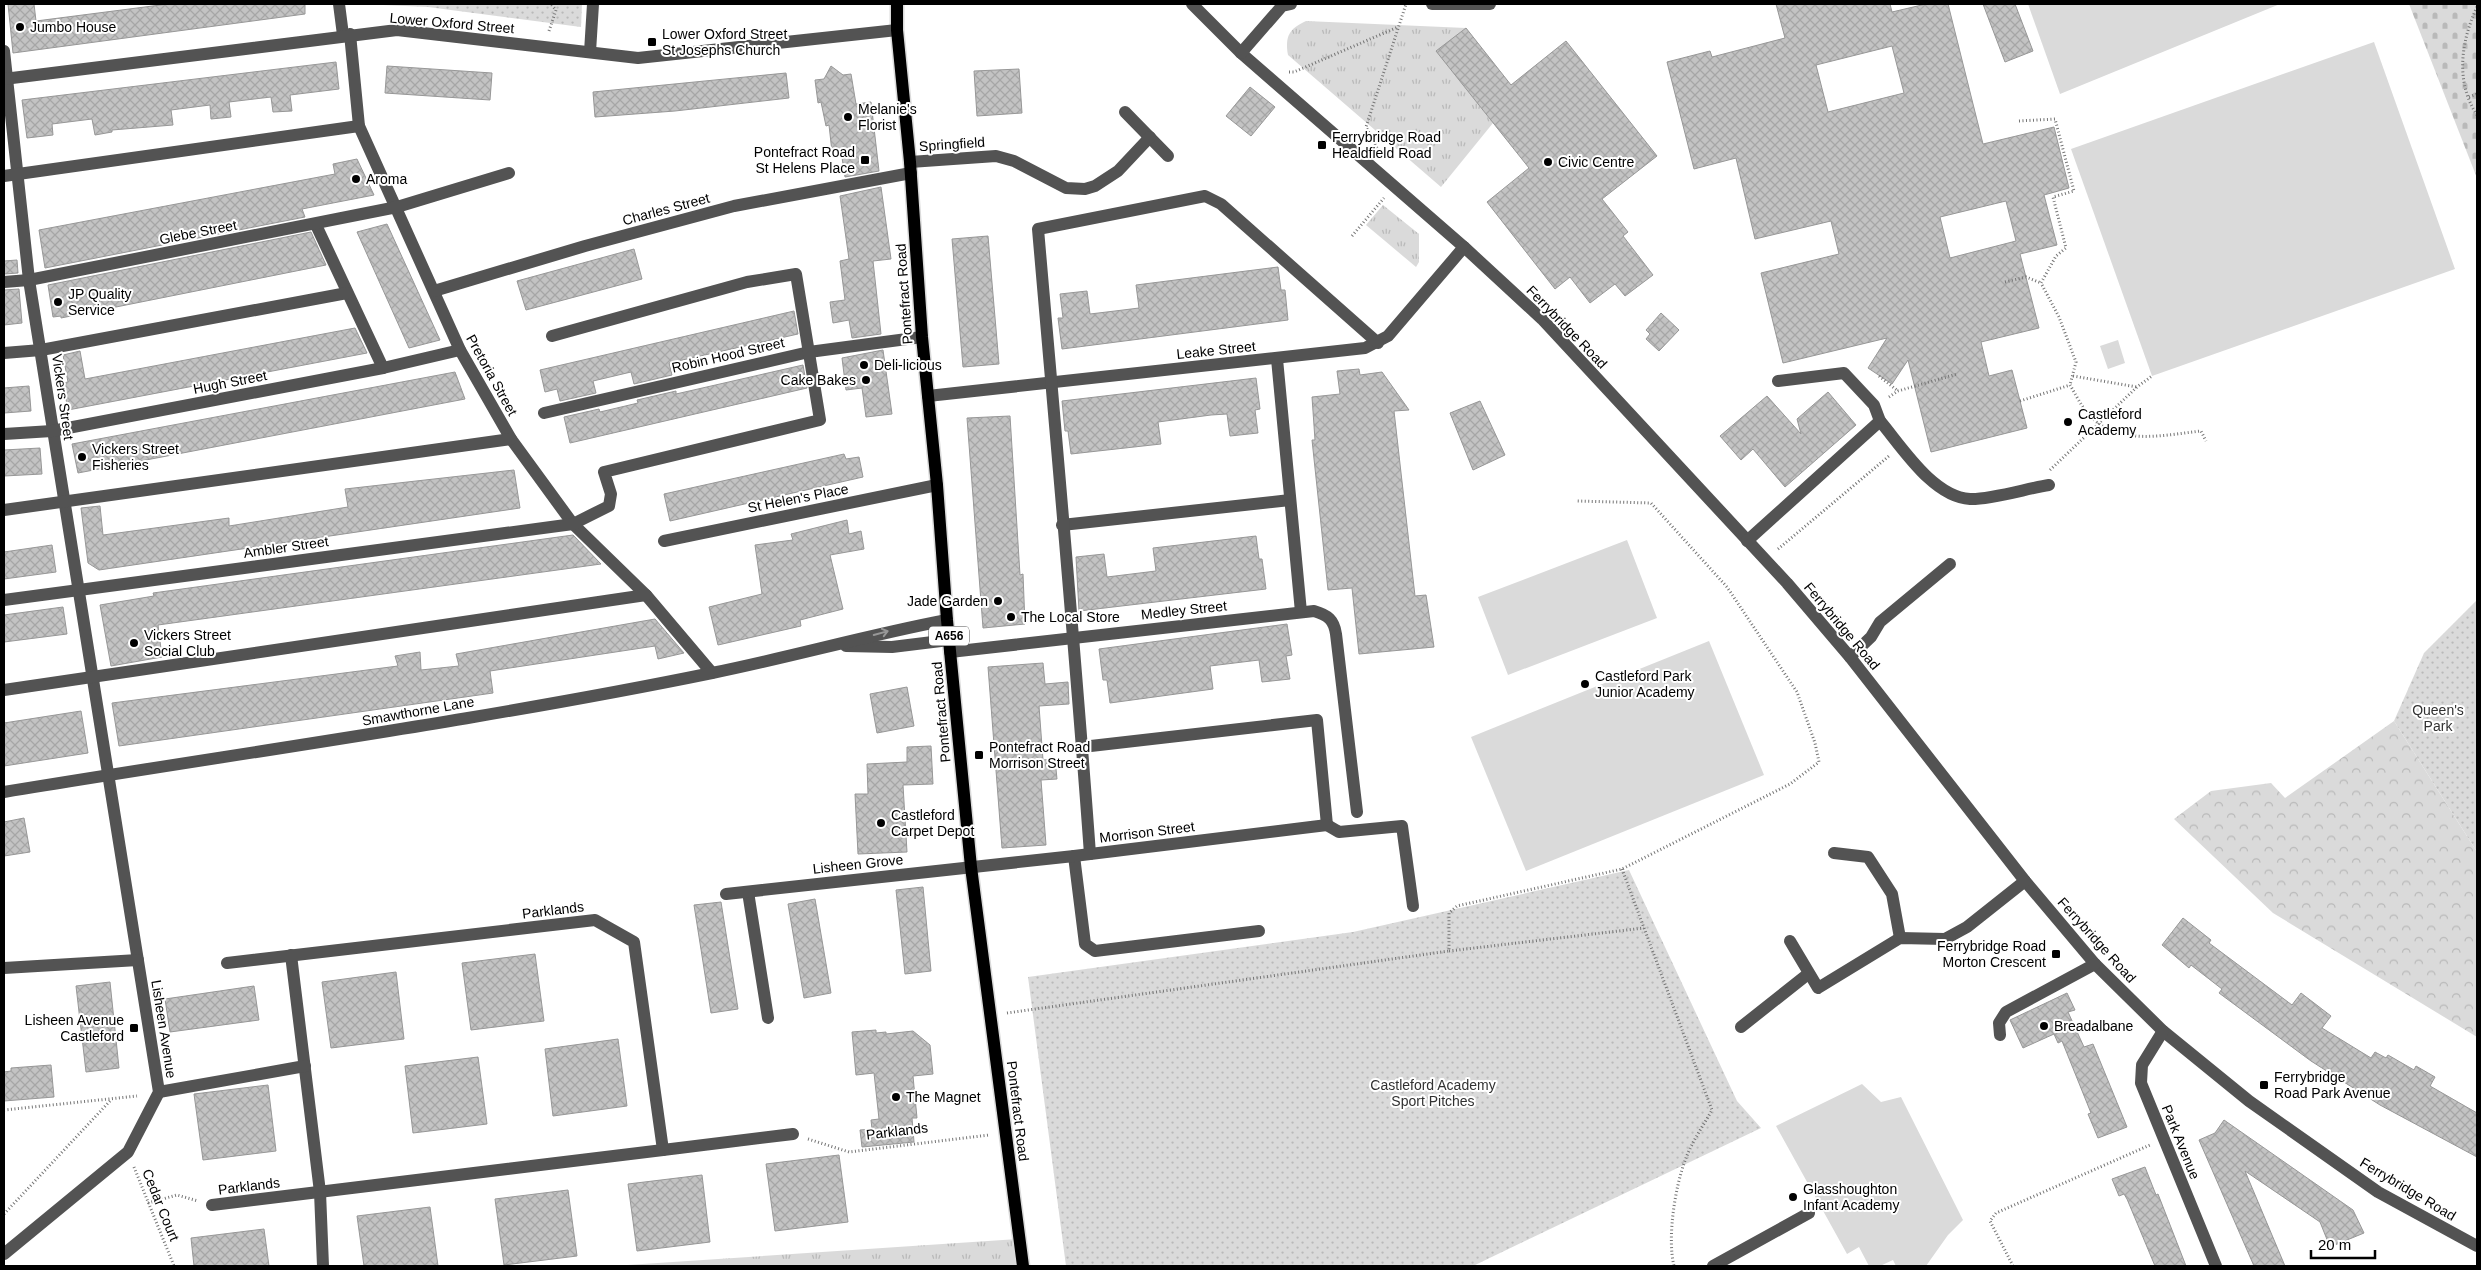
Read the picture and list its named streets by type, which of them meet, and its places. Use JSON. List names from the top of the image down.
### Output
{
  "streets": {
    "main road": ["Pontefract Road", "A656"],
    "street": [
      "Lower Oxford Street",
      "Springfield",
      "Charles Street",
      "Glebe Street",
      "Ferrybridge Road",
      "Leake Street",
      "Robin Hood Street",
      "Pretoria Street",
      "Hugh Street",
      "Vickers Street",
      "St Helen's Place",
      "Ambler Street",
      "Medley Street",
      "Smawthorne Lane",
      "Morrison Street",
      "Lisheen Grove",
      "Parklands",
      "Lisheen Avenue",
      "Park Avenue"
    ],
    "path": ["Cedar Court"]
  },
  "crossings": [
    ["Lower Oxford Street", "Pontefract Road"],
    ["Lower Oxford Street", "Pretoria Street"],
    ["Lower Oxford Street", "Vickers Street"],
    ["Springfield", "Charles Street"],
    ["Springfield", "Pontefract Road"],
    ["Charles Street", "Pontefract Road"],
    ["Charles Street", "Pretoria Street"],
    ["Glebe Street", "Pretoria Street"],
    ["Glebe Street", "Vickers Street"],
    ["Pontefract Road", "Leake Street"],
    ["Pontefract Road", "Robin Hood Street"],
    ["Pontefract Road", "St Helen's Place"],
    ["Pontefract Road", "Medley Street"],
    ["Pontefract Road", "Smawthorne Lane"],
    ["Pontefract Road", "Morrison Street"],
    ["Pontefract Road", "Lisheen Grove"],
    ["Ferrybridge Road", "Leake Street"],
    ["Ferrybridge Road", "Park Avenue"],
    ["Robin Hood Street", "Ambler Street"],
    ["Pretoria Street", "Hugh Street"],
    ["Pretoria Street", "Ambler Street"],
    ["Pretoria Street", "Smawthorne Lane"],
    ["Hugh Street", "Vickers Street"],
    ["Vickers Street", "Ambler Street"],
    ["Vickers Street", "Smawthorne Lane"],
    ["Vickers Street", "Lisheen Avenue"],
    ["Medley Street", "Smawthorne Lane"],
    ["Smawthorne Lane", "Lisheen Avenue"],
    ["Morrison Street", "Lisheen Grove"],
    ["Lisheen Avenue", "Cedar Court"]
  ],
  "parks": ["Queen's Park", "Castleford Academy Sport Pitches"],
  "places": {
    "other": [
      "Jumbo House",
      "Melanie's Florist",
      "Civic Centre",
      "Aroma",
      "JP Quality Service",
      "Deli-licious",
      "Cake Bakes",
      "Castleford Academy",
      "Vickers Street Fisheries",
      "Jade Garden",
      "The Local Store",
      "Vickers Street Social Club",
      "Castleford Park Junior Academy",
      "Castleford Carpet Depot",
      "Breadalbane",
      "The Magnet",
      "Glasshoughton Infant Academy"
    ],
    "transit": [
      "Lower Oxford Street St Josephs Church",
      "Ferrybridge Road Healdfield Road",
      "Pontefract Road St Helens Place",
      "Pontefract Road Morrison Street",
      "Ferrybridge Road Morton Crescent",
      "Lisheen Avenue Castleford",
      "Ferrybridge Road Park Avenue"
    ]
  },
  "scale_bar": "20 m"
}
